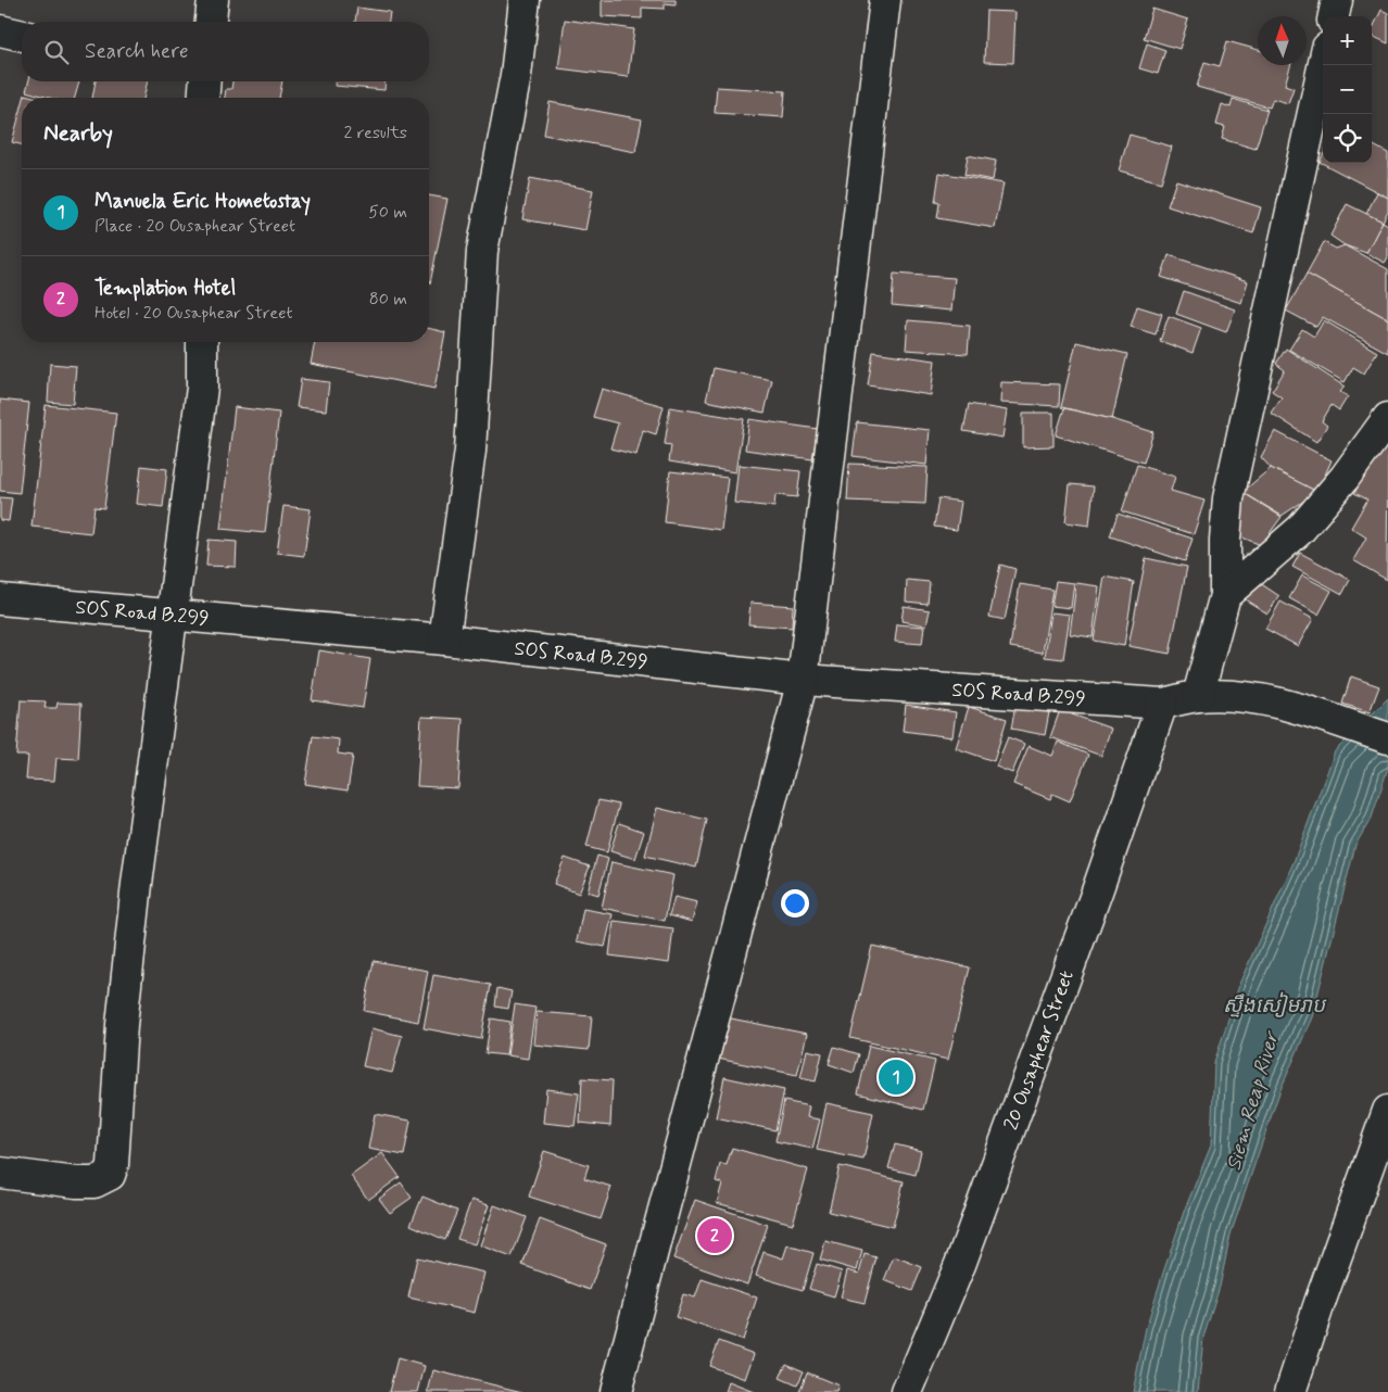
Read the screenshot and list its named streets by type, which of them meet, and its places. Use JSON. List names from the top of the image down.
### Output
{
  "streets": {
    "street": ["SOS Road B.299", "20 Ousaphear Street"]
  },
  "crossings": [
    ["SOS Road B.299", "20 Ousaphear Street"]
  ],
  "water": ["ស្ទឹងសៀមរាប", "Siem Reap River"],
  "north": "top",
  "page": {
    "map_buttons": ["+", "−"],
    "search": "Search here",
    "heading": ["Nearby", "2 results"],
    "list": [
      {
        "mark": "1",
        "name": "Manuela Eric Hometostay",
        "note": "Place · 20 Ousaphear Street",
        "value": "50 m"
      },
      {
        "mark": "2",
        "name": "Templation Hotel",
        "note": "Hotel · 20 Ousaphear Street",
        "value": "80 m"
      }
    ],
    "pins": ["1", "2"]
  }
}
